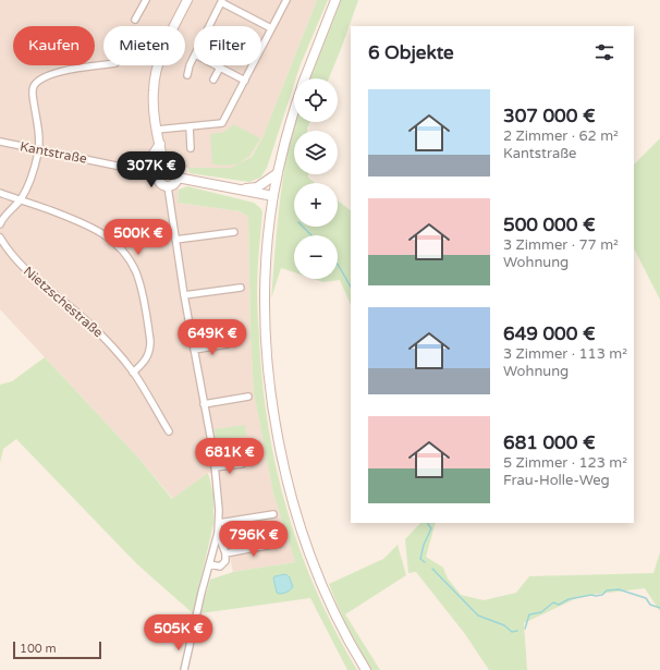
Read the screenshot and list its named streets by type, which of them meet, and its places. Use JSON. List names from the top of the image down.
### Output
{
  "streets": {
    "street": ["Kantstraße", "Nietzschestraße"]
  },
  "scale_bar": "100 m",
  "page": {
    "chip": ["Kaufen", "Mieten", "Filter"],
    "heading": "6 Objekte",
    "map_buttons": ["+", "−"],
    "list": [
      {
        "name": "307 000 €",
        "note": "2 Zimmer · 62 m² · Kantstraße"
      },
      {
        "name": "500 000 €",
        "note": "3 Zimmer · 77 m² · Wohnung"
      },
      {
        "name": "649 000 €",
        "note": "3 Zimmer · 113 m² · Wohnung"
      },
      {
        "name": "681 000 €",
        "note": "5 Zimmer · 123 m² · Frau-Holle-Weg"
      }
    ],
    "price": [
      "307K €",
      "500K €",
      "649K €",
      "681K €",
      "796K €",
      "505K €"
    ],
    "scale": "100 m"
  }
}
